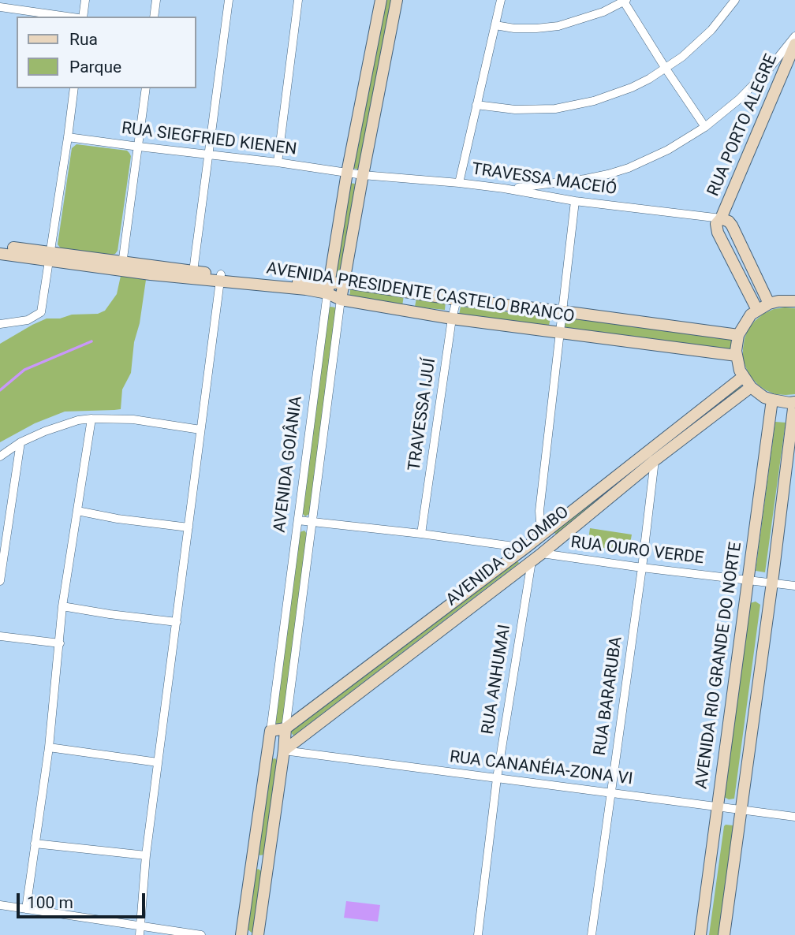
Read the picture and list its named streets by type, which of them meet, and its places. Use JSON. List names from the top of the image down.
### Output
{
  "streets": {
    "street": [
      "RUA PORTO ALEGRE",
      "RUA SIEGFRIED KIENEN",
      "TRAVESSA MACEIÓ",
      "AVENIDA PRESIDENTE CASTELO BRANCO",
      "TRAVESSA IJUÍ",
      "AVENIDA GOIÂNIA",
      "RUA OURO VERDE",
      "AVENIDA COLOMBO",
      "AVENIDA RIO GRANDE DO NORTE",
      "RUA ANHUMAI",
      "RUA BARARUBA",
      "RUA CANANÉIA-ZONA VI"
    ]
  },
  "crossings": [
    ["RUA PORTO ALEGRE", "TRAVESSA MACEIÓ"],
    ["RUA SIEGFRIED KIENEN", "TRAVESSA MACEIÓ"],
    ["RUA SIEGFRIED KIENEN", "AVENIDA GOIÂNIA"],
    ["TRAVESSA MACEIÓ", "AVENIDA GOIÂNIA"],
    ["AVENIDA PRESIDENTE CASTELO BRANCO", "TRAVESSA IJUÍ"],
    ["AVENIDA PRESIDENTE CASTELO BRANCO", "AVENIDA GOIÂNIA"],
    ["AVENIDA GOIÂNIA", "AVENIDA COLOMBO"],
    ["AVENIDA GOIÂNIA", "RUA CANANÉIA-ZONA VI"],
    ["RUA OURO VERDE", "AVENIDA COLOMBO"],
    ["RUA OURO VERDE", "AVENIDA RIO GRANDE DO NORTE"],
    ["RUA OURO VERDE", "RUA BARARUBA"],
    ["AVENIDA COLOMBO", "RUA ANHUMAI"],
    ["AVENIDA COLOMBO", "RUA BARARUBA"],
    ["AVENIDA COLOMBO", "RUA CANANÉIA-ZONA VI"],
    ["AVENIDA RIO GRANDE DO NORTE", "RUA CANANÉIA-ZONA VI"],
    ["RUA ANHUMAI", "RUA CANANÉIA-ZONA VI"],
    ["RUA BARARUBA", "RUA CANANÉIA-ZONA VI"]
  ],
  "legend": ["Rua", "Parque"],
  "scale_bar": "100 m"
}
